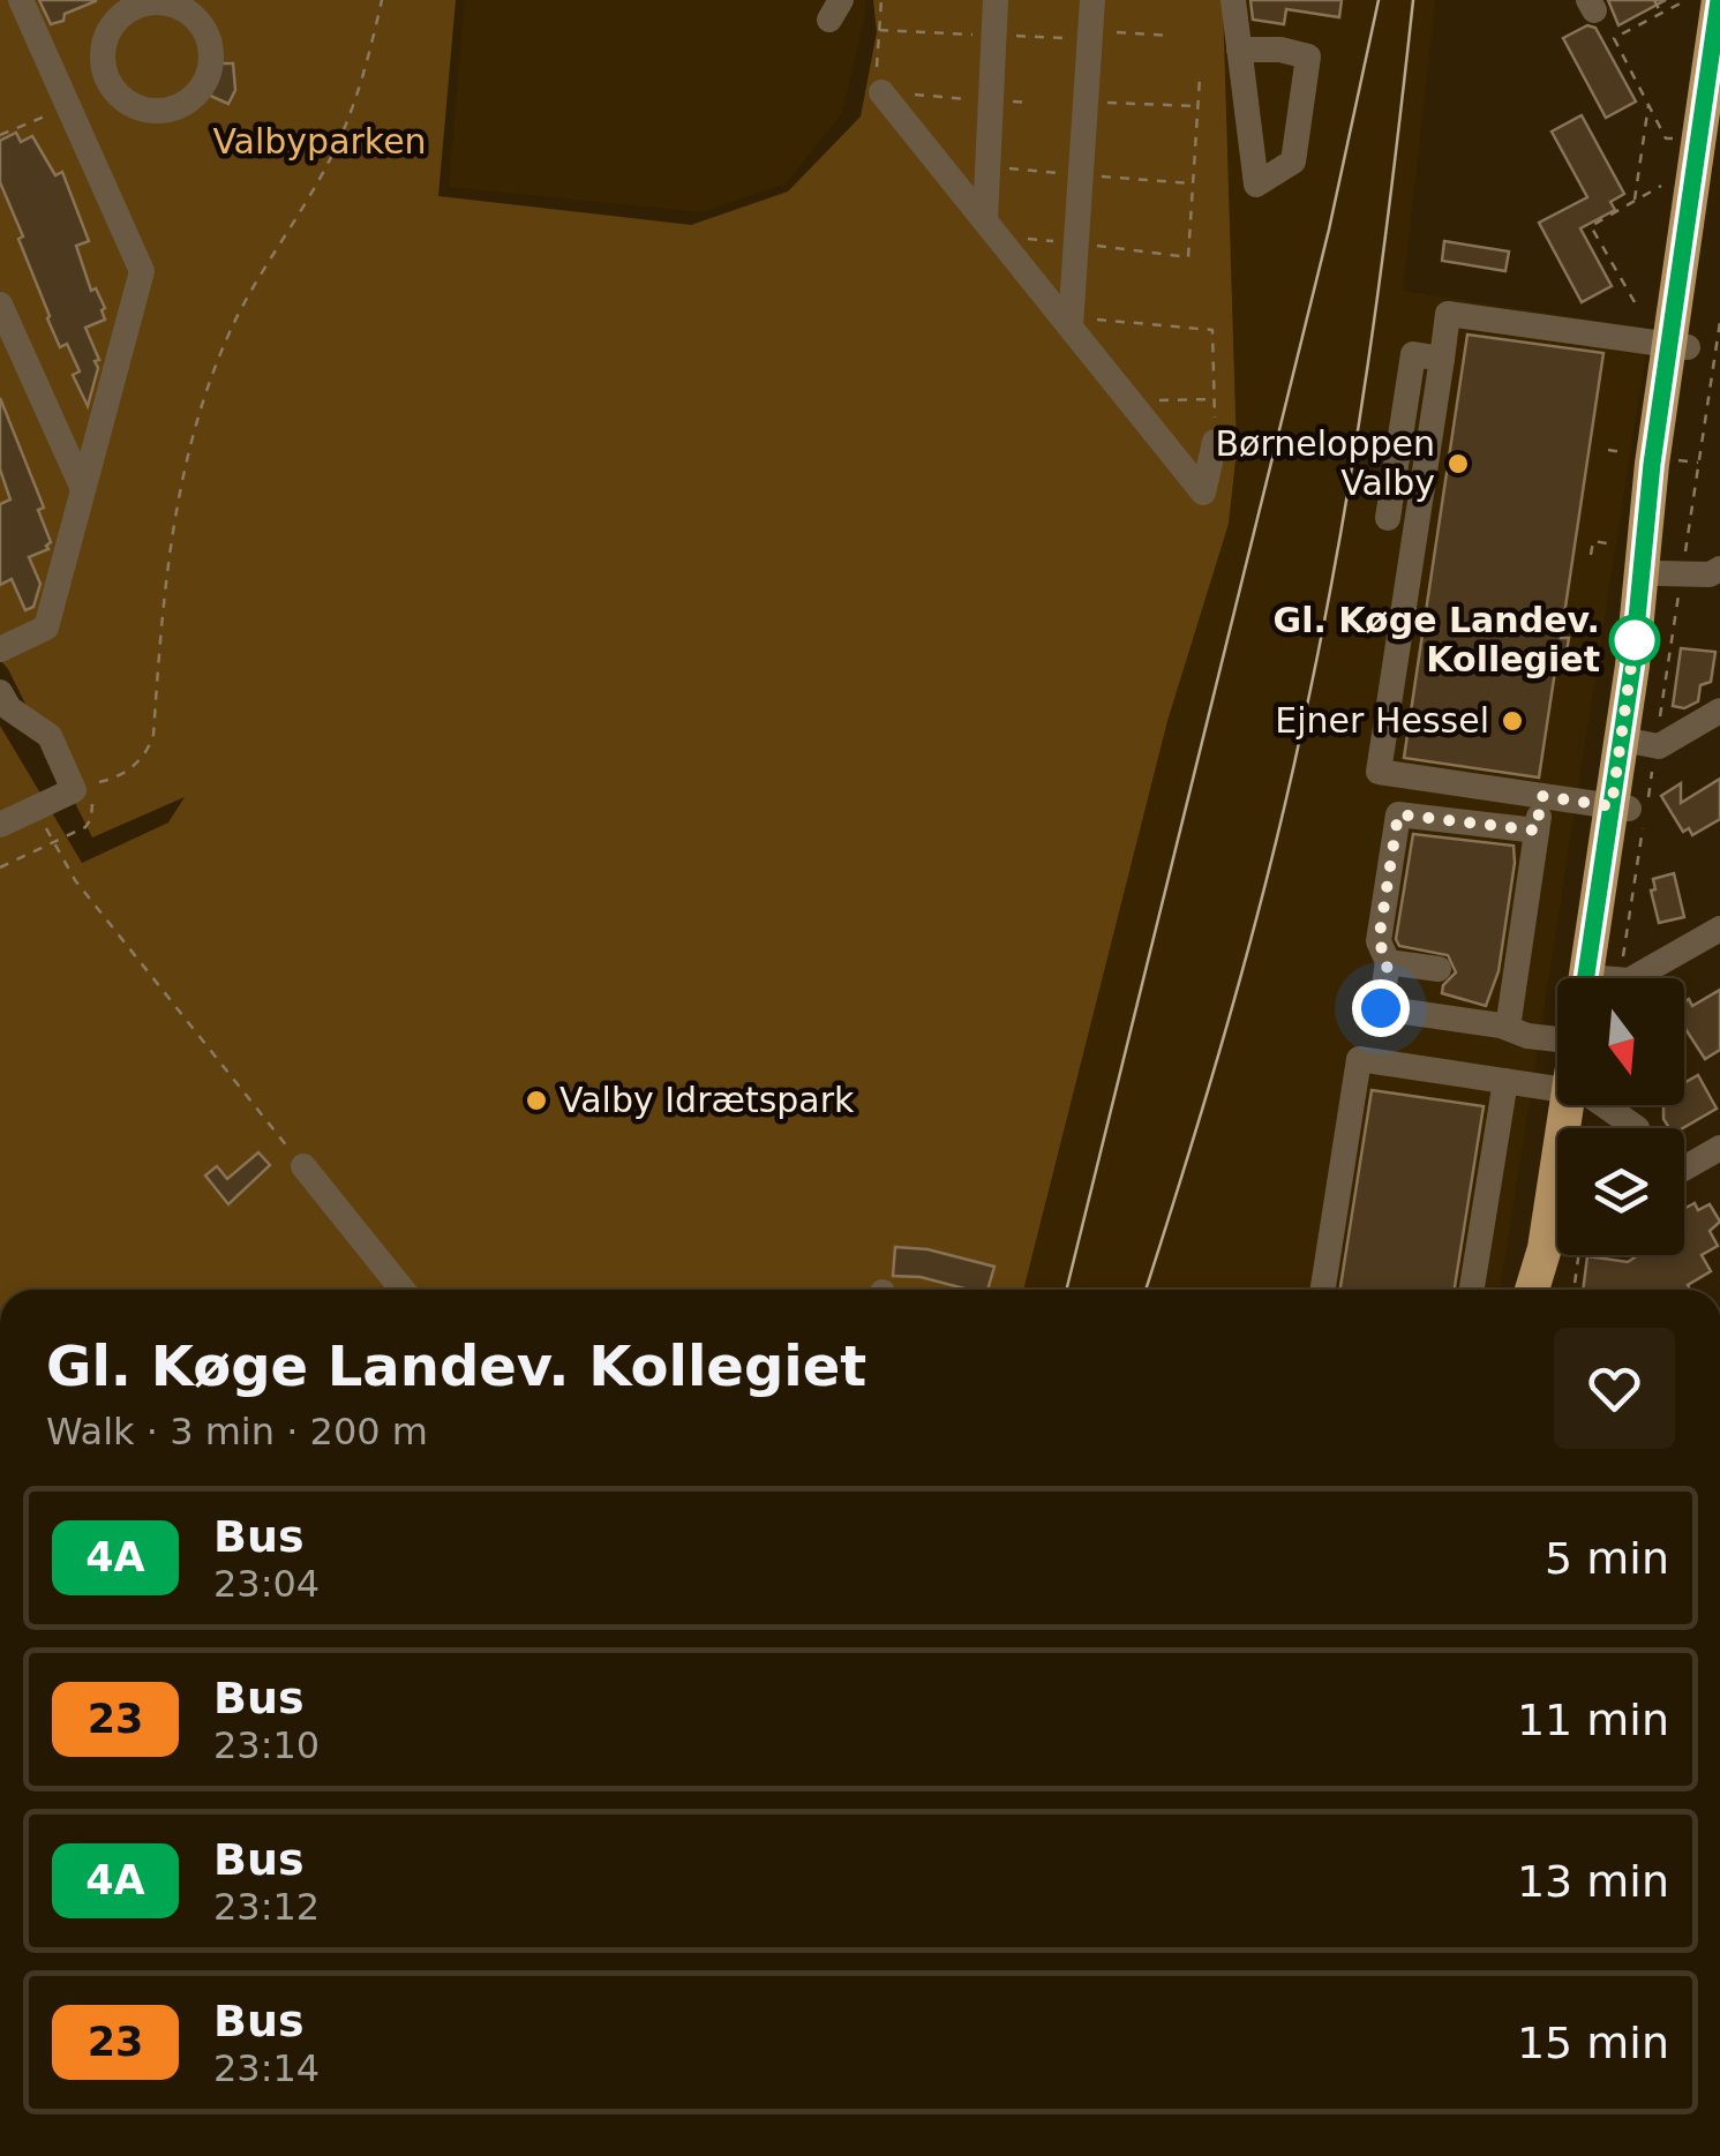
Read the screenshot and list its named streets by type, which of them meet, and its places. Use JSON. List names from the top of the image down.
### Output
{
  "parks": ["Valbyparken"],
  "places": [
    "Børneloppen Valby",
    "Gl. Køge Landev. Kollegiet",
    "Ejner Hessel",
    "Valby Idrætspark"
  ],
  "lines": ["bus line 4A"],
  "north": "bottom",
  "page": {
    "heading": ["Gl. Køge Landev. Kollegiet", "Walk · 3 min · 200 m"],
    "list": [
      {
        "mark": "4A",
        "name": "Bus",
        "note": "23:04",
        "value": "5 min"
      },
      {
        "mark": "23",
        "name": "Bus",
        "note": "23:10",
        "value": "11 min"
      },
      {
        "mark": "4A",
        "name": "Bus",
        "note": "23:12",
        "value": "13 min"
      },
      {
        "mark": "23",
        "name": "Bus",
        "note": "23:14",
        "value": "15 min"
      }
    ]
  }
}
